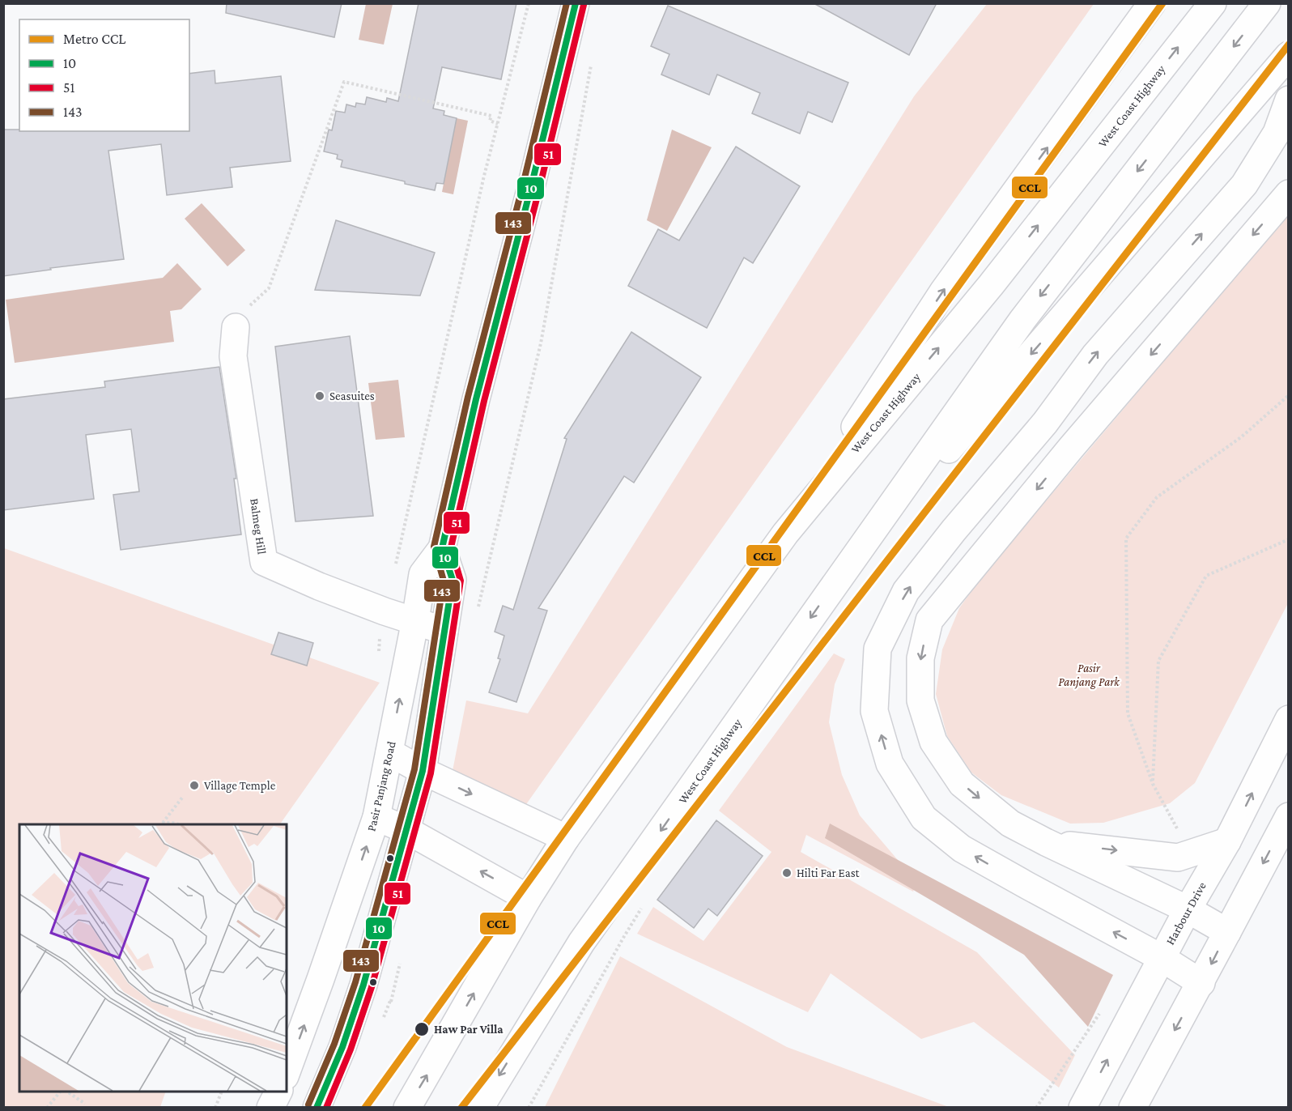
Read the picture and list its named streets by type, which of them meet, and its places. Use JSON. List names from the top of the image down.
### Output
{
  "streets": {
    "main road": [
      "West Coast Highway",
      "Balmeg Hill",
      "Pasir Panjang Road",
      "Harbour Drive"
    ]
  },
  "crossings": [
    ["Balmeg Hill", "Pasir Panjang Road"]
  ],
  "parks": ["Pasir Panjang Park"],
  "places": [
    "Seasuites",
    "Village Temple",
    "Hilti Far East",
    "Haw Par Villa"
  ],
  "lines": [
    "metro line CCL",
    "transit line 10",
    "transit line 143",
    "transit line 51"
  ],
  "legend": [
    "Metro CCL",
    "10",
    "51",
    "143"
  ]
}
